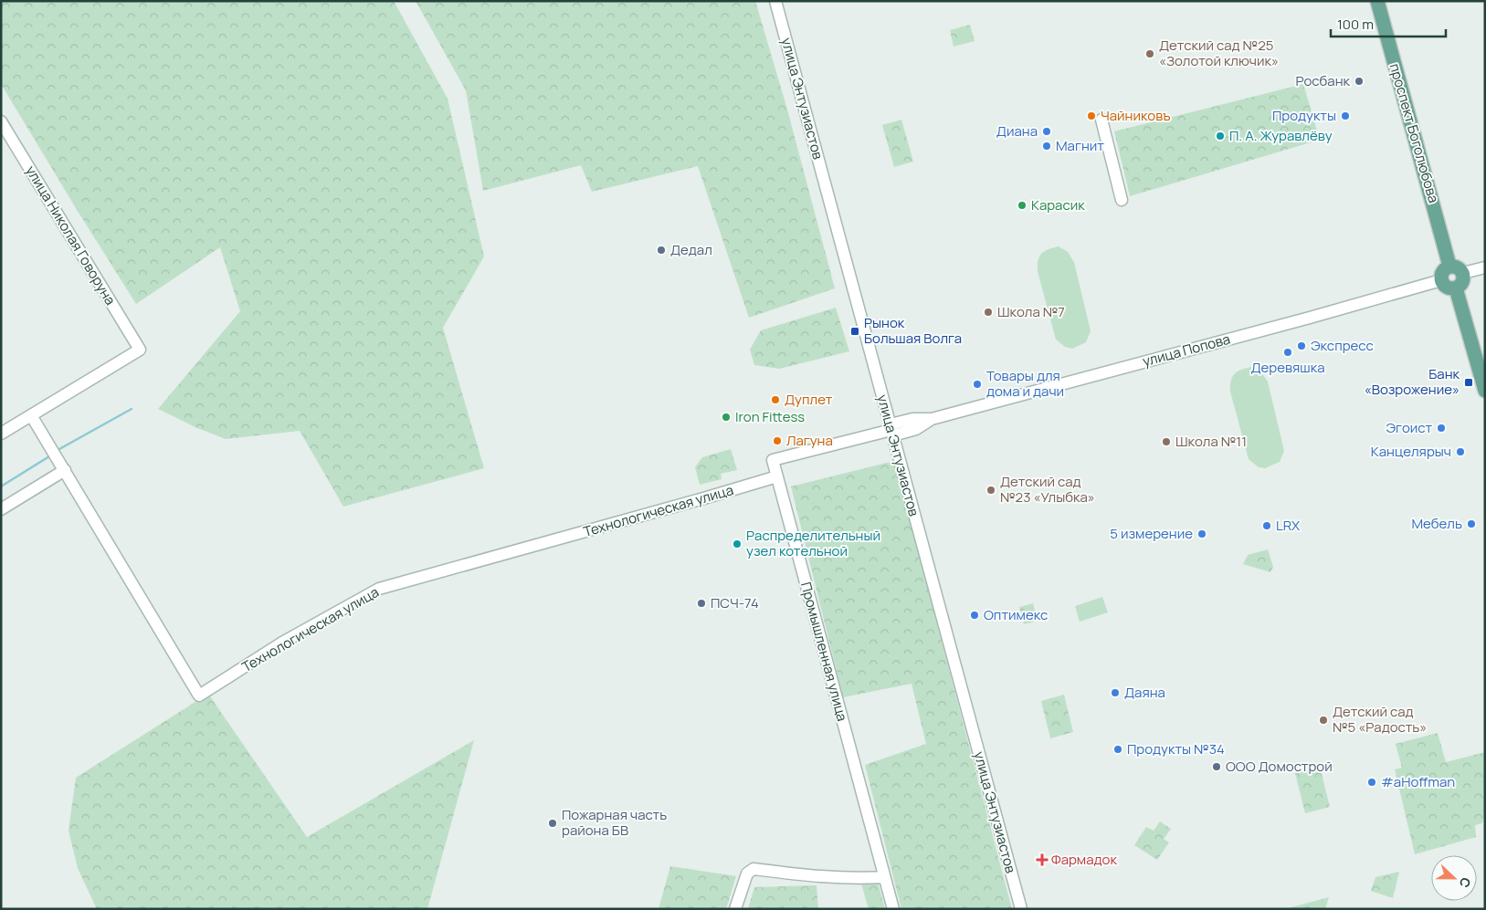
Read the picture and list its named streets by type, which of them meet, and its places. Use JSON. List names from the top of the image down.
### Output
{
  "streets": {
    "main road": ["проспект Боголюбова"],
    "street": [
      "улица Энтузиастов",
      "улица Николая Говоруна",
      "улица Попова",
      "Технологическая улица",
      "Промышленная улица"
    ]
  },
  "crossings": [
    ["улица Энтузиастов", "улица Попова"],
    ["улица Энтузиастов", "Промышленная улица"],
    ["проспект Боголюбова", "улица Попова"],
    ["улица Попова", "Промышленная улица"],
    ["Технологическая улица", "Промышленная улица"]
  ],
  "places": {
    "other": [
      "Детский сад №25 «Золотой ключик»",
      "Росбанк",
      "Чайниковъ",
      "Продукты",
      "Диана",
      "П. А. Журавлёву",
      "Магнит",
      "Карасик",
      "Дедал",
      "Школа №7",
      "Экспресс",
      "Деревяшка",
      "Товары для дома и дачи",
      "Дуплет",
      "Iron Fittess",
      "Эгоист",
      "Лагуна",
      "Школа №11",
      "Канцелярыч",
      "Детский сад №23 «Улыбка»",
      "Мебель",
      "LRX",
      "5 измерение",
      "Распределительный узел котельной",
      "ПСЧ-74",
      "Оптимекс",
      "Даяна",
      "Детский сад №5 «Радость»",
      "Продукты №34",
      "ООО Домострой",
      "#aHoffman",
      "Пожарная часть района БВ"
    ],
    "transit": ["Рынок Большая Волга", "Банк «Возрожение»"],
    "health": ["Фармадок"]
  },
  "scale_bar": "100 m",
  "north": "right"
}
